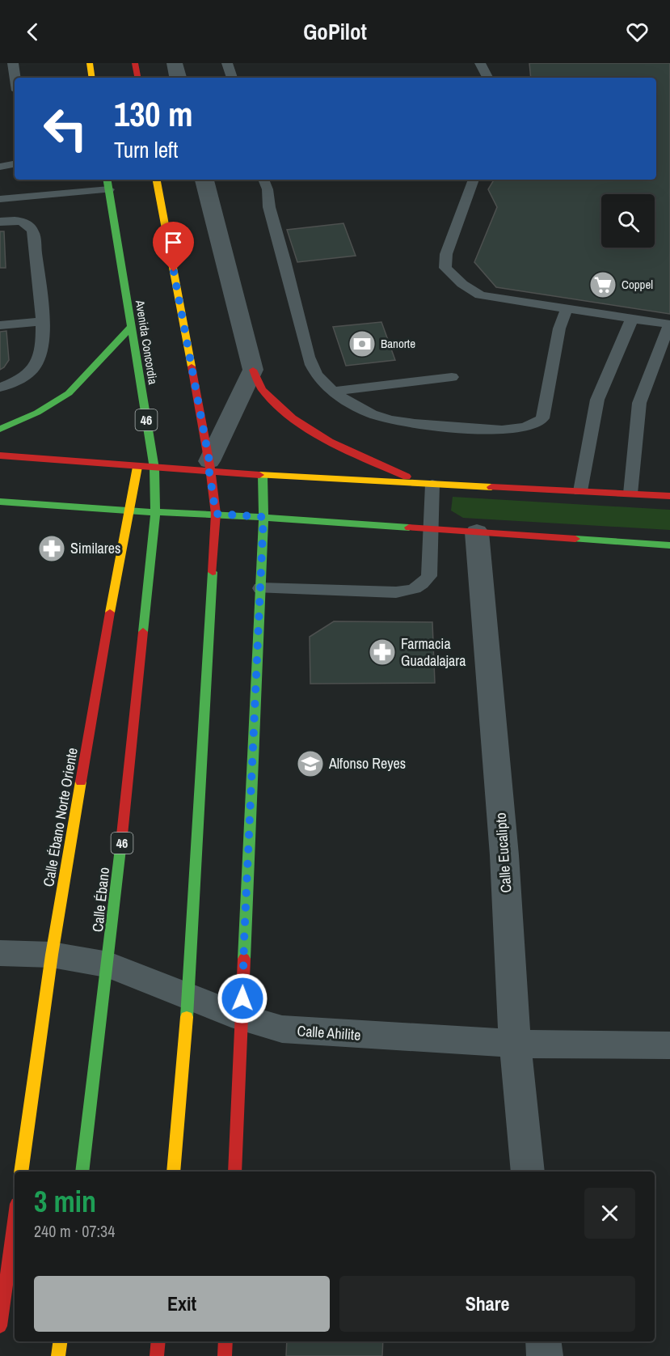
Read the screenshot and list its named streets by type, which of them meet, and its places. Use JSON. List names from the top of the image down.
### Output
{
  "streets": {
    "street": [
      "Avenida Concordia",
      "46",
      "Calle Ébano Norte Oriente",
      "Calle Eucalipto",
      "Calle Ébano",
      "Calle Ahilite"
    ]
  },
  "crossings": [
    ["Avenida Concordia", "Calle Ébano"],
    ["Calle Ébano Norte Oriente", "Calle Ahilite"],
    ["Calle Eucalipto", "Calle Ahilite"],
    ["Calle Ébano", "Calle Ahilite"]
  ],
  "places": {
    "supermarket": ["Coppel"],
    "bank": ["Banorte"],
    "pharmacy": ["Similares", "Farmacia Guadalajara"],
    "school or university": ["Alfonso Reyes"]
  },
  "page": {
    "header": "GoPilot",
    "turn": ["130 m", "Turn left"],
    "heading": ["3 min", "240 m · 07:34"],
    "buttons": ["Exit", "Share"]
  }
}
